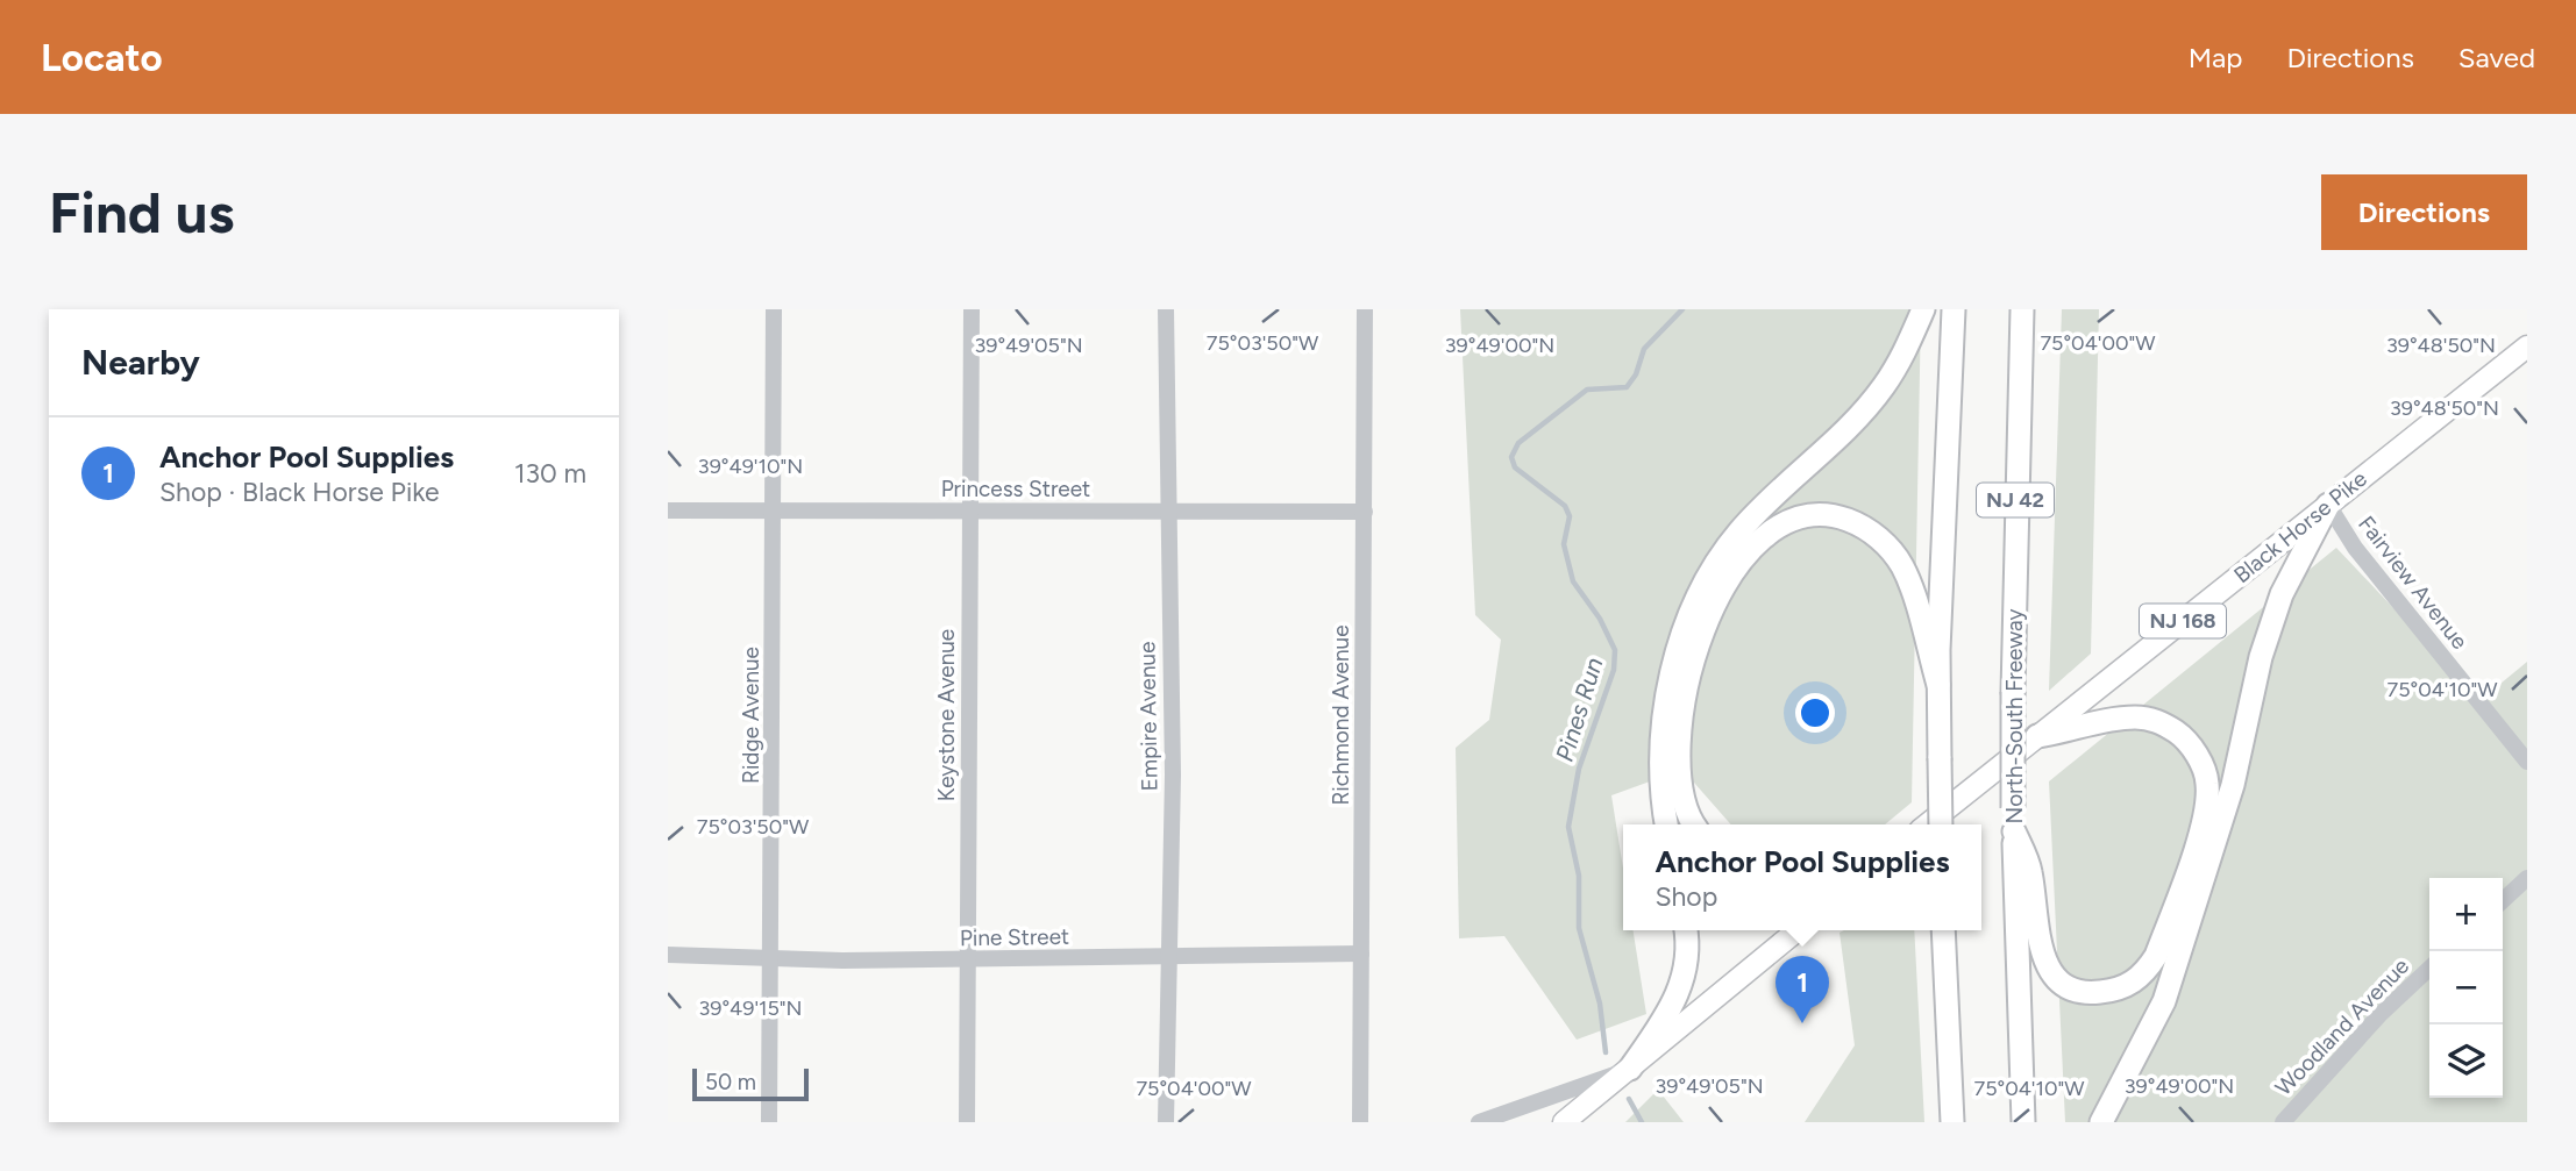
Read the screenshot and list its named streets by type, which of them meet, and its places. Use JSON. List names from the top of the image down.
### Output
{
  "streets": {
    "highway": ["NJ 42", "North-South Freeway"],
    "main road": ["Black Horse Pike", "NJ 168"],
    "street": [
      "Princess Street",
      "Fairview Avenue",
      "Ridge Avenue",
      "Keystone Avenue",
      "Richmond Avenue",
      "Empire Avenue",
      "Pine Street",
      "Woodland Avenue"
    ]
  },
  "crossings": [
    ["Princess Street", "Ridge Avenue"],
    ["Princess Street", "Keystone Avenue"],
    ["Princess Street", "Richmond Avenue"],
    ["Princess Street", "Empire Avenue"],
    ["Black Horse Pike", "Fairview Avenue"],
    ["Ridge Avenue", "Pine Street"],
    ["Keystone Avenue", "Pine Street"],
    ["Richmond Avenue", "Pine Street"],
    ["Empire Avenue", "Pine Street"]
  ],
  "water": ["Pines Run"],
  "scale_bar": "50 m",
  "page": {
    "header": "Locato",
    "nav": ["Map", "Directions", "Saved"],
    "buttons": "Directions",
    "title": "Find us",
    "heading": "Nearby",
    "list": [
      {
        "mark": "1",
        "name": "Anchor Pool Supplies",
        "note": "Shop · Black Horse Pike",
        "value": "130 m"
      }
    ],
    "popup": ["Anchor Pool Supplies", "Shop"],
    "map_buttons": ["+", "−"],
    "pins": "1",
    "scale": "50 m"
  },
  "coordinates": [
    "75°03'50\"W",
    "75°04'00\"W",
    "39°48'50\"N",
    "39°49'05\"N",
    "39°49'00\"N",
    "39°49'10\"N",
    "75°04'10\"W",
    "39°49'15\"N"
  ]
}
